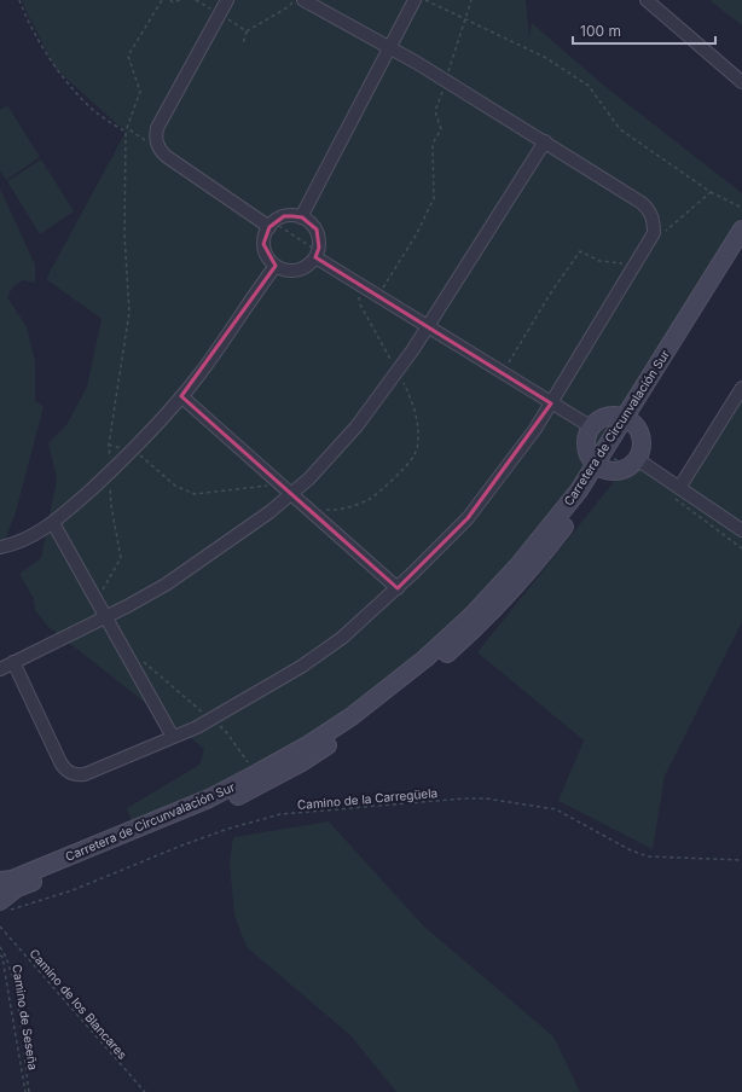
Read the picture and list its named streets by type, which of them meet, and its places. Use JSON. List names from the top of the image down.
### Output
{
  "streets": {
    "street": ["Carretera de Circunvalación Sur"],
    "path": ["Camino de la Carregüela", "Camino de los Blancares", "Camino de Seseña"]
  },
  "crossings": [
    ["Carretera de Circunvalación Sur", "Camino de la Carregüela"]
  ],
  "scale_bar": "100 m"
}
